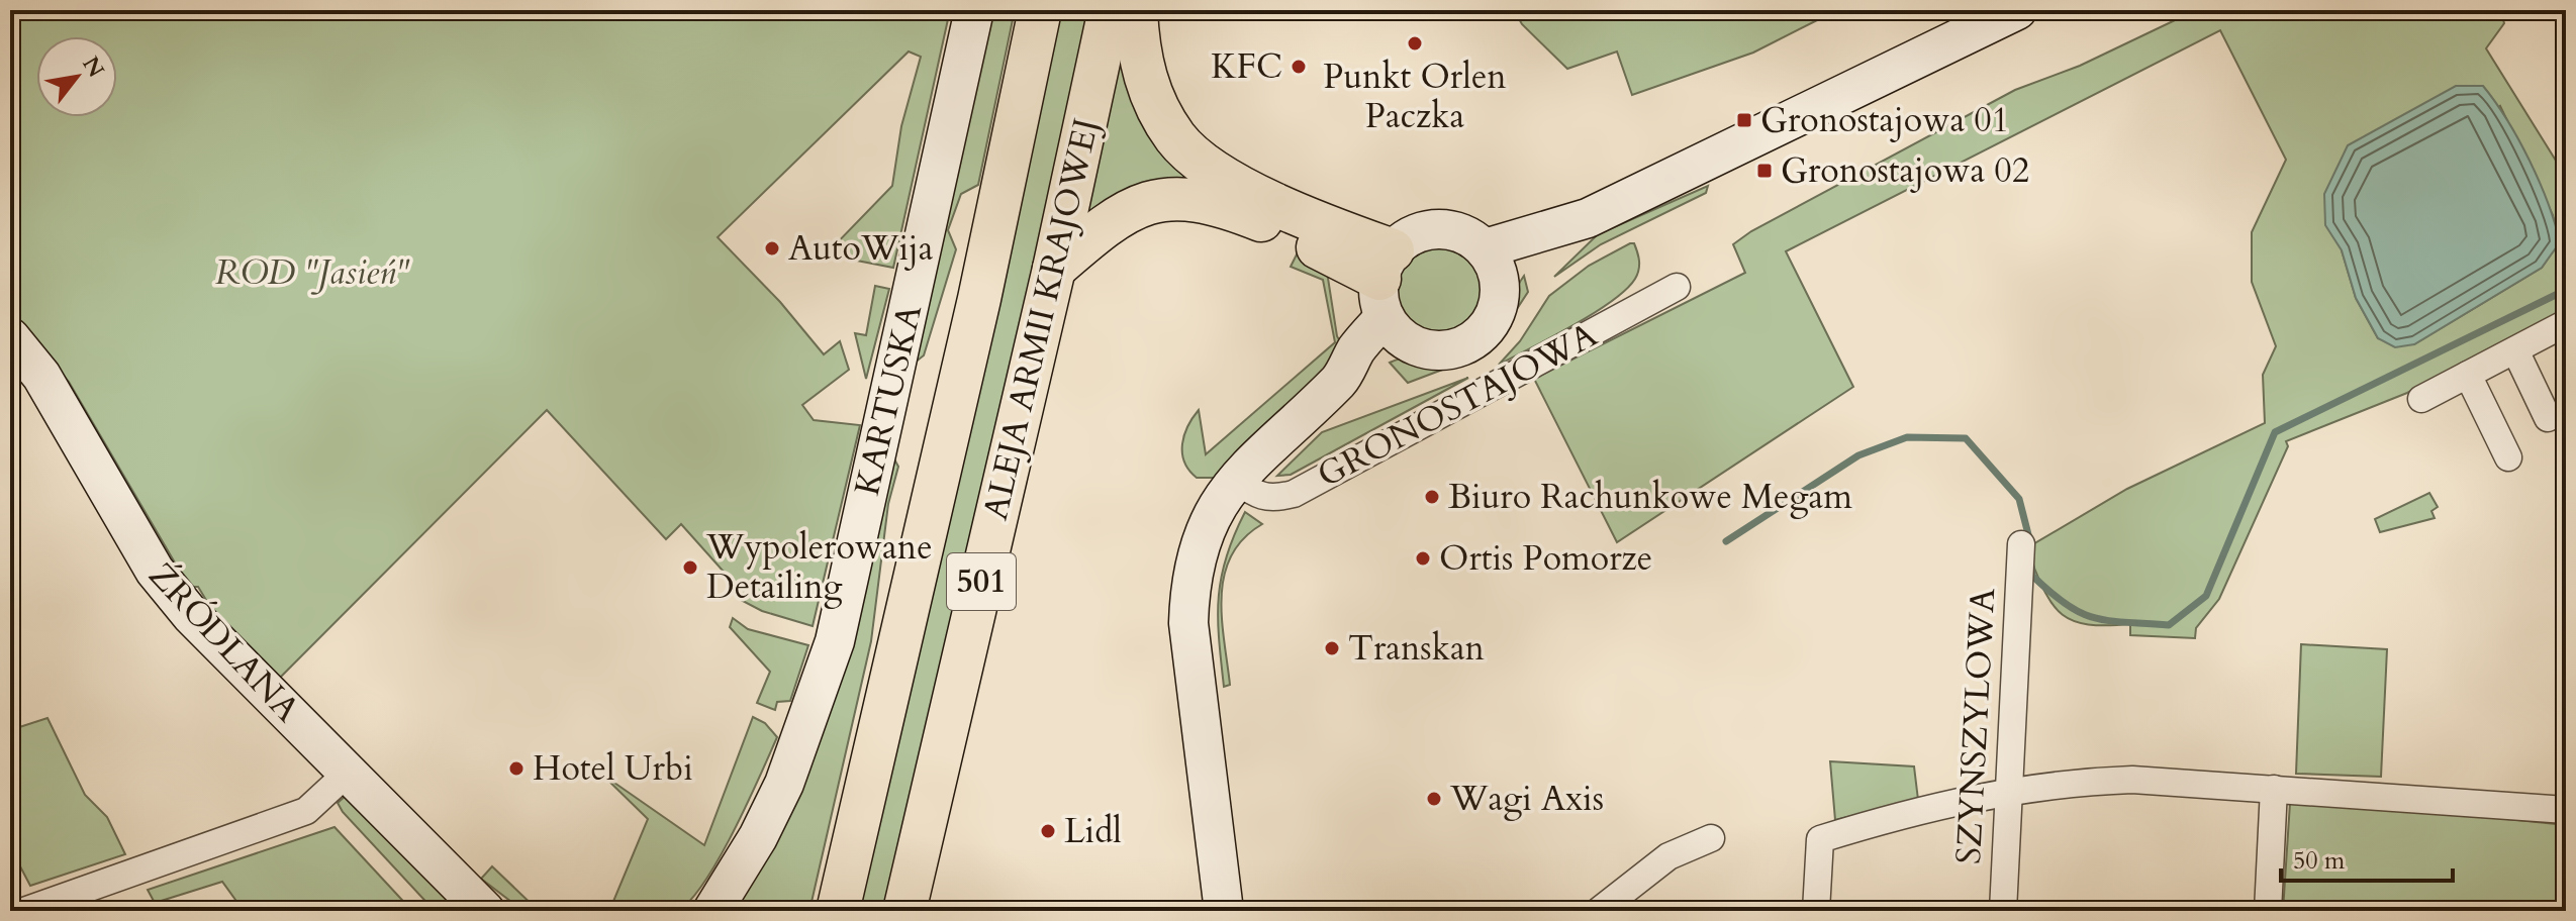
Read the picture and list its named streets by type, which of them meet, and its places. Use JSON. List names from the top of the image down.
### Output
{
  "streets": {
    "main road": ["ALEJA ARMII KRAJOWEJ", "501"],
    "street": [
      "KARTUSKA",
      "GRONOSTAJOWA",
      "ŹRÓDLANA",
      "SZYNSZYLOWA"
    ]
  },
  "parks": ["ROD \"Jasień\""],
  "places": {
    "other": [
      "Punkt Orlen Paczka",
      "KFC",
      "AutoWija",
      "Biuro Rachunkowe Megam",
      "Ortis Pomorze",
      "Wypolerowane Detailing",
      "Transkan",
      "Hotel Urbi",
      "Wagi Axis",
      "Lidl"
    ],
    "transit": ["Gronostajowa 01", "Gronostajowa 02"]
  },
  "scale_bar": "50 m",
  "north": "top right"
}
